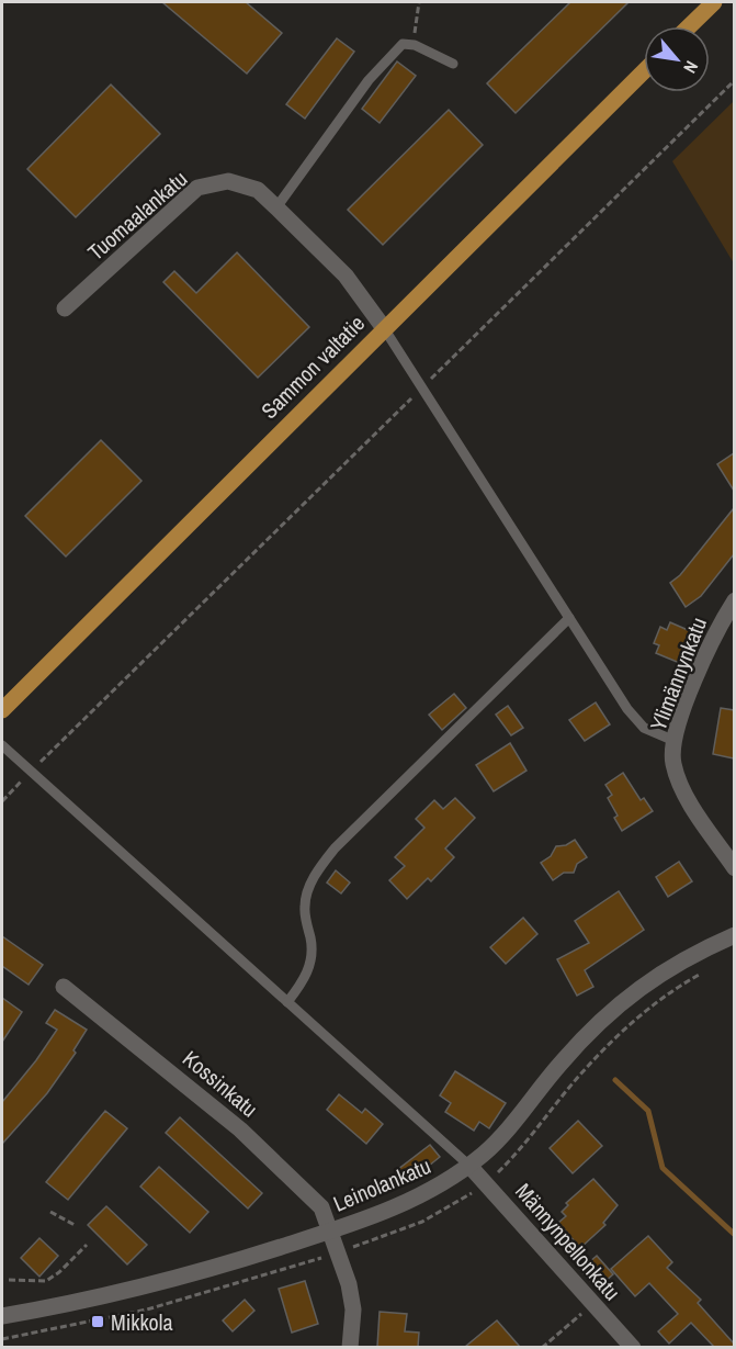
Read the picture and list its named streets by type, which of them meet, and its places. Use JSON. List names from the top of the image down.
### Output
{
  "streets": {
    "main road": ["Sammon valtatie"],
    "street": [
      "Tuomaalankatu",
      "Ylimännynkatu",
      "Kossinkatu",
      "Leinolankatu",
      "Männynpellonkatu"
    ]
  },
  "crossings": [
    ["Tuomaalankatu", "Sammon valtatie"],
    ["Kossinkatu", "Leinolankatu"],
    ["Leinolankatu", "Männynpellonkatu"]
  ],
  "places": {
    "transit": ["Mikkola"]
  },
  "north": "bottom right"
}
